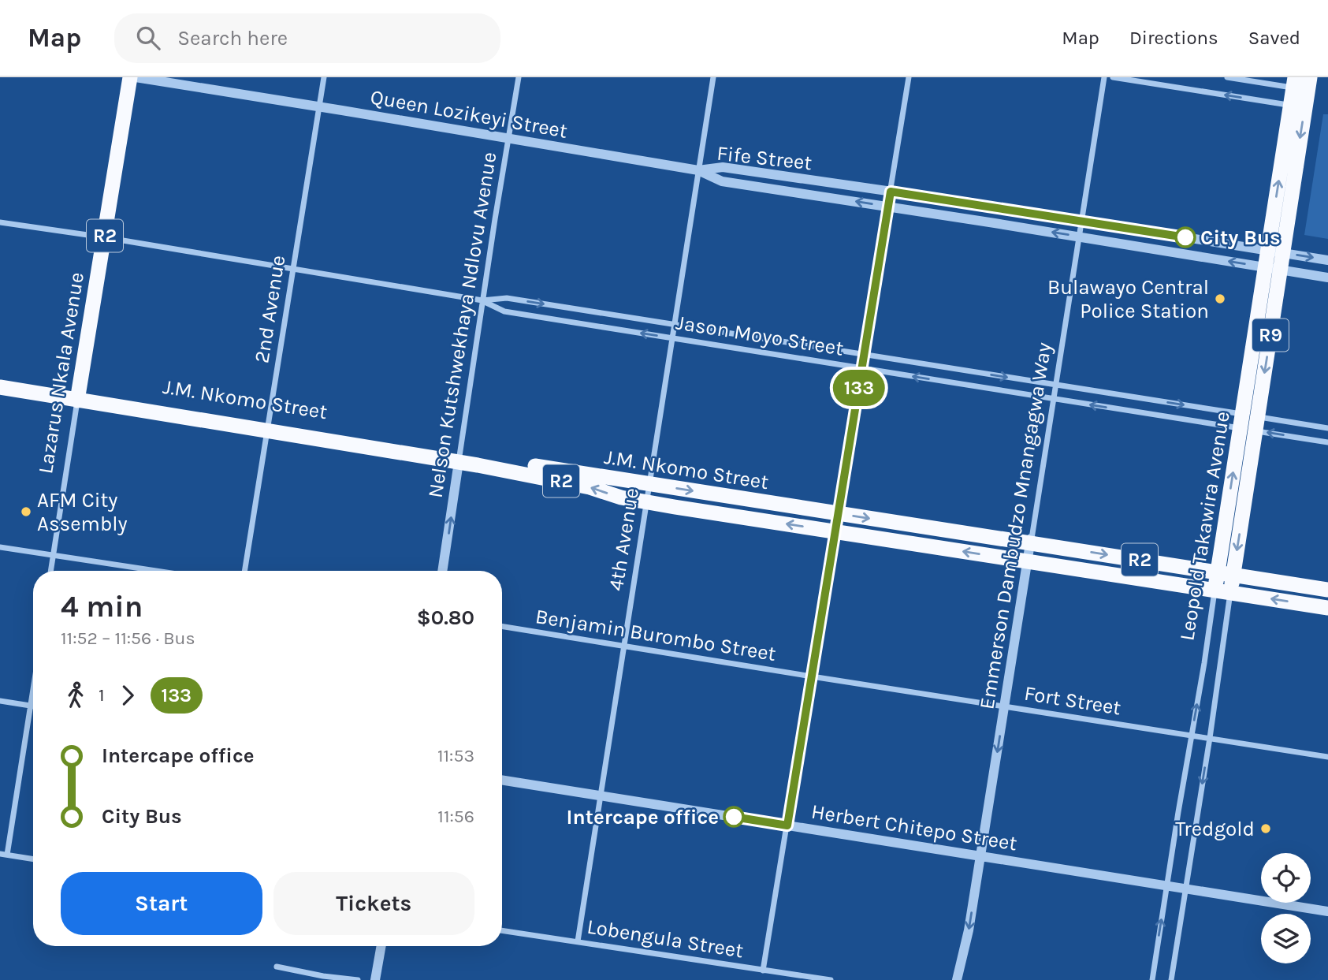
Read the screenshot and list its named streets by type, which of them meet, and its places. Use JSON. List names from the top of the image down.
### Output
{
  "streets": {
    "highway": [
      "R2",
      "R9",
      "Lazarus Nkala Avenue",
      "J.M. Nkomo Street",
      "Leopold Takawira Avenue"
    ],
    "street": [
      "Queen Lozikeyi Street",
      "Fife Street",
      "2nd Avenue",
      "Nelson Kutshwekhaya Ndlovu Avenue",
      "Jason Moyo Street",
      "Emmerson Dambudzo Mnangagwa Way",
      "4th Avenue",
      "Benjamin Burombo Street",
      "Fort Street",
      "Herbert Chitepo Street",
      "Lobengula Street"
    ]
  },
  "crossings": [
    ["Queen Lozikeyi Street", "Fife Street"],
    ["Queen Lozikeyi Street", "2nd Avenue"],
    ["Queen Lozikeyi Street", "Nelson Kutshwekhaya Ndlovu Avenue"],
    ["Queen Lozikeyi Street", "4th Avenue"],
    ["Fife Street", "Emmerson Dambudzo Mnangagwa Way"],
    ["Fife Street", "Leopold Takawira Avenue"],
    ["Fife Street", "4th Avenue"],
    ["2nd Avenue", "Jason Moyo Street"],
    ["2nd Avenue", "J.M. Nkomo Street"],
    ["Nelson Kutshwekhaya Ndlovu Avenue", "Jason Moyo Street"],
    ["Nelson Kutshwekhaya Ndlovu Avenue", "J.M. Nkomo Street"],
    ["Jason Moyo Street", "Lazarus Nkala Avenue"],
    ["Jason Moyo Street", "Emmerson Dambudzo Mnangagwa Way"],
    ["Jason Moyo Street", "Leopold Takawira Avenue"],
    ["Jason Moyo Street", "4th Avenue"],
    ["Lazarus Nkala Avenue", "J.M. Nkomo Street"],
    ["J.M. Nkomo Street", "Emmerson Dambudzo Mnangagwa Way"],
    ["J.M. Nkomo Street", "Leopold Takawira Avenue"],
    ["J.M. Nkomo Street", "4th Avenue"],
    ["Emmerson Dambudzo Mnangagwa Way", "Fort Street"],
    ["Emmerson Dambudzo Mnangagwa Way", "Herbert Chitepo Street"],
    ["Leopold Takawira Avenue", "Fort Street"],
    ["Leopold Takawira Avenue", "Herbert Chitepo Street"],
    ["4th Avenue", "Benjamin Burombo Street"],
    ["4th Avenue", "Herbert Chitepo Street"],
    ["4th Avenue", "Lobengula Street"],
    ["Benjamin Burombo Street", "Fort Street"]
  ],
  "places": [
    "City Bus",
    "Bulawayo Central Police Station",
    "AFM City Assembly",
    "Intercape office",
    "Tredgold"
  ],
  "lines": ["bus line 133"],
  "page": {
    "header": "Map",
    "search": "Search here",
    "nav": ["Map", "Directions", "Saved"],
    "on_map": "133",
    "heading": ["4 min", "11:52 – 11:56 · Bus", "$0.80"],
    "legs": ["1", "133"],
    "list": [
      {
        "name": "Intercape office",
        "value": "11:53"
      },
      {
        "name": "City Bus",
        "value": "11:56"
      }
    ],
    "buttons": ["Start", "Tickets"]
  }
}
